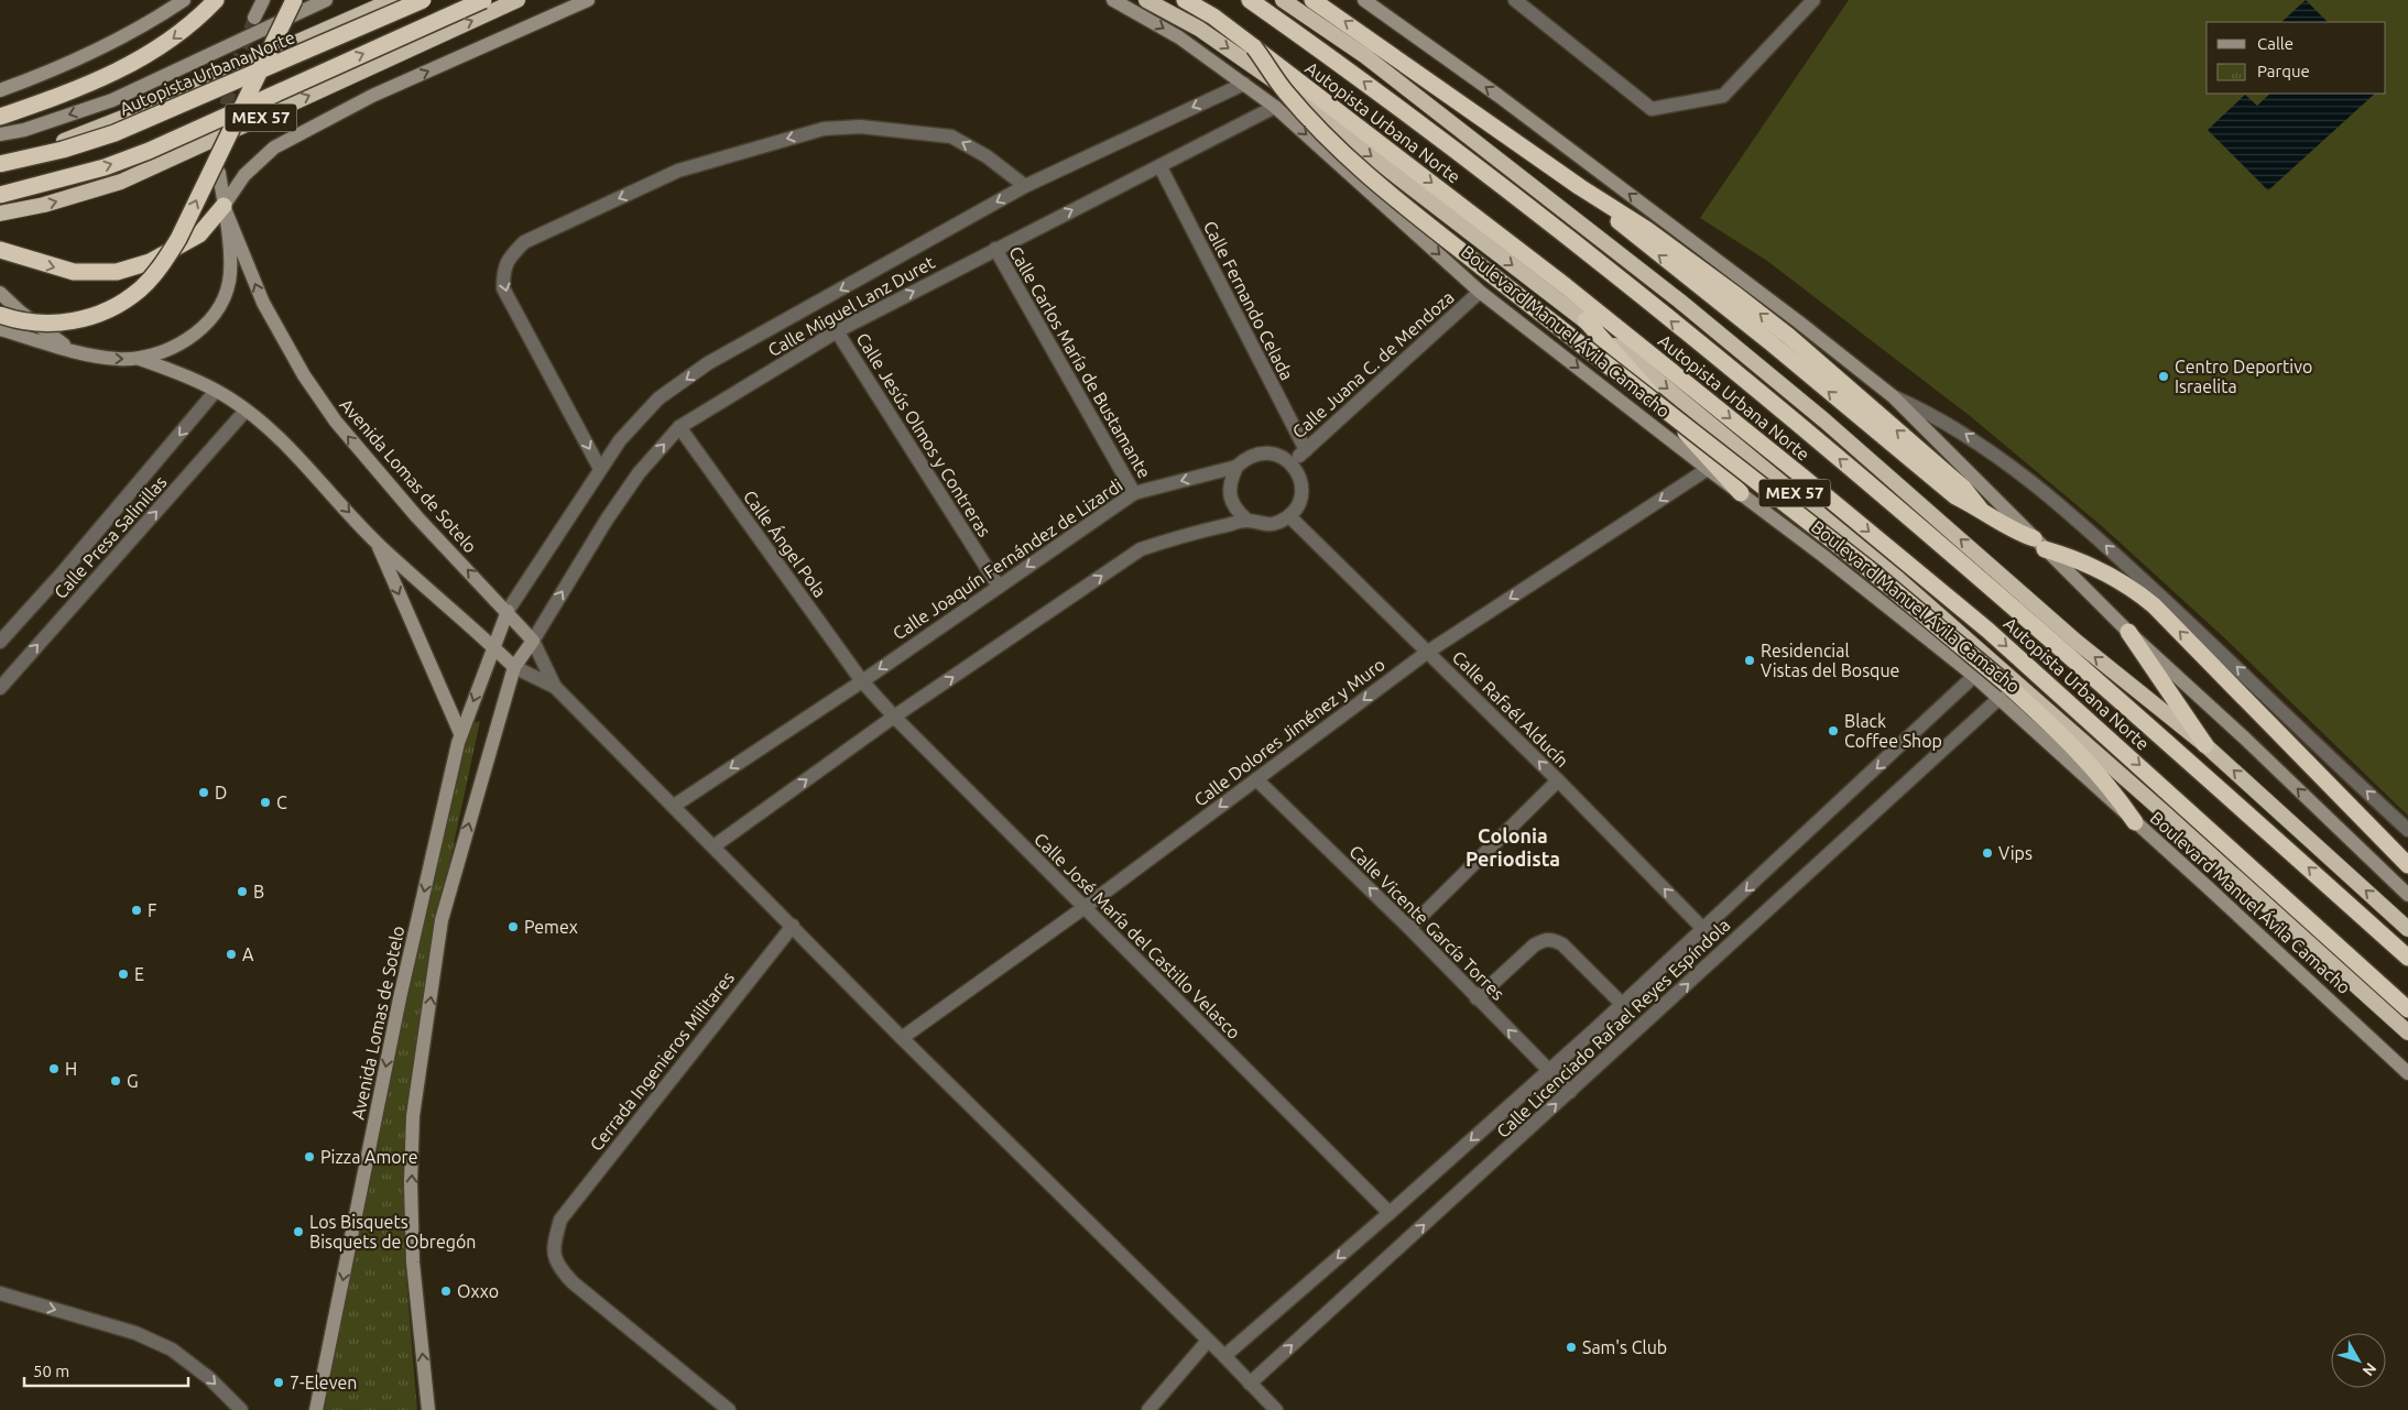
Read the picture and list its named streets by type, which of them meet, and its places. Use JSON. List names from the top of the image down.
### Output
{
  "streets": {
    "highway": ["Autopista Urbana Norte", "MEX 57", "Boulevard Manuel Ávila Camacho"],
    "main road": ["Avenida Lomas de Sotelo"],
    "street": [
      "Calle Fernando Celada",
      "Calle Miguel Lanz Duret",
      "Calle Carlos María de Bustamante",
      "Calle Juana C. de Mendoza",
      "Calle Jesús Olmos y Contreras",
      "Calle Presa Salinillas",
      "Calle Ángel Pola",
      "Calle Joaquín Fernández de Lizardi",
      "Calle Rafaél Alducín",
      "Calle Dolores Jiménez y Muro",
      "Calle Vicente García Torres",
      "Calle José María del Castillo Velasco",
      "Calle Licenciado Rafael Reyes Espíndola",
      "Cerrada Ingenieros Militares"
    ]
  },
  "crossings": [
    ["Calle Fernando Celada", "Calle Miguel Lanz Duret"],
    ["Calle Fernando Celada", "Calle Juana C. de Mendoza"],
    ["Calle Miguel Lanz Duret", "Boulevard Manuel Ávila Camacho"],
    ["Calle Miguel Lanz Duret", "Calle Carlos María de Bustamante"],
    ["Calle Miguel Lanz Duret", "Calle Jesús Olmos y Contreras"],
    ["Calle Miguel Lanz Duret", "Avenida Lomas de Sotelo"],
    ["Calle Miguel Lanz Duret", "Calle Ángel Pola"],
    ["Boulevard Manuel Ávila Camacho", "Calle Juana C. de Mendoza"],
    ["Boulevard Manuel Ávila Camacho", "Calle Dolores Jiménez y Muro"],
    ["Boulevard Manuel Ávila Camacho", "Calle Licenciado Rafael Reyes Espíndola"],
    ["Calle Carlos María de Bustamante", "Calle Joaquín Fernández de Lizardi"],
    ["Calle Juana C. de Mendoza", "Calle Joaquín Fernández de Lizardi"],
    ["Calle Juana C. de Mendoza", "Calle Rafaél Alducín"],
    ["Calle Jesús Olmos y Contreras", "Calle Joaquín Fernández de Lizardi"],
    ["Calle Ángel Pola", "Calle Joaquín Fernández de Lizardi"],
    ["Calle Ángel Pola", "Calle José María del Castillo Velasco"],
    ["Calle Joaquín Fernández de Lizardi", "Calle Rafaél Alducín"],
    ["Calle Joaquín Fernández de Lizardi", "Calle José María del Castillo Velasco"],
    ["Calle Rafaél Alducín", "Calle Dolores Jiménez y Muro"],
    ["Calle Rafaél Alducín", "Calle Licenciado Rafael Reyes Espíndola"],
    ["Calle Dolores Jiménez y Muro", "Calle Vicente García Torres"],
    ["Calle Dolores Jiménez y Muro", "Calle José María del Castillo Velasco"],
    ["Calle Vicente García Torres", "Calle Licenciado Rafael Reyes Espíndola"],
    ["Calle José María del Castillo Velasco", "Calle Licenciado Rafael Reyes Espíndola"]
  ],
  "one_way": ["Calle Rafaél Alducín", "Calle Dolores Jiménez y Muro", "Calle Vicente García Torres"],
  "districts": ["Colonia Periodista"],
  "places": [
    "Centro Deportivo Israelita",
    "Residencial Vistas del Bosque",
    "Black Coffee Shop",
    "D",
    "C",
    "Vips",
    "B",
    "F",
    "Pemex",
    "A",
    "E",
    "H",
    "G",
    "Pizza Amore",
    "Los Bisquets Bisquets de Obregón",
    "Oxxo",
    "Sam's Club",
    "7-Eleven"
  ],
  "legend": ["Calle", "Parque"],
  "scale_bar": "50 m",
  "north": "bottom right"
}
